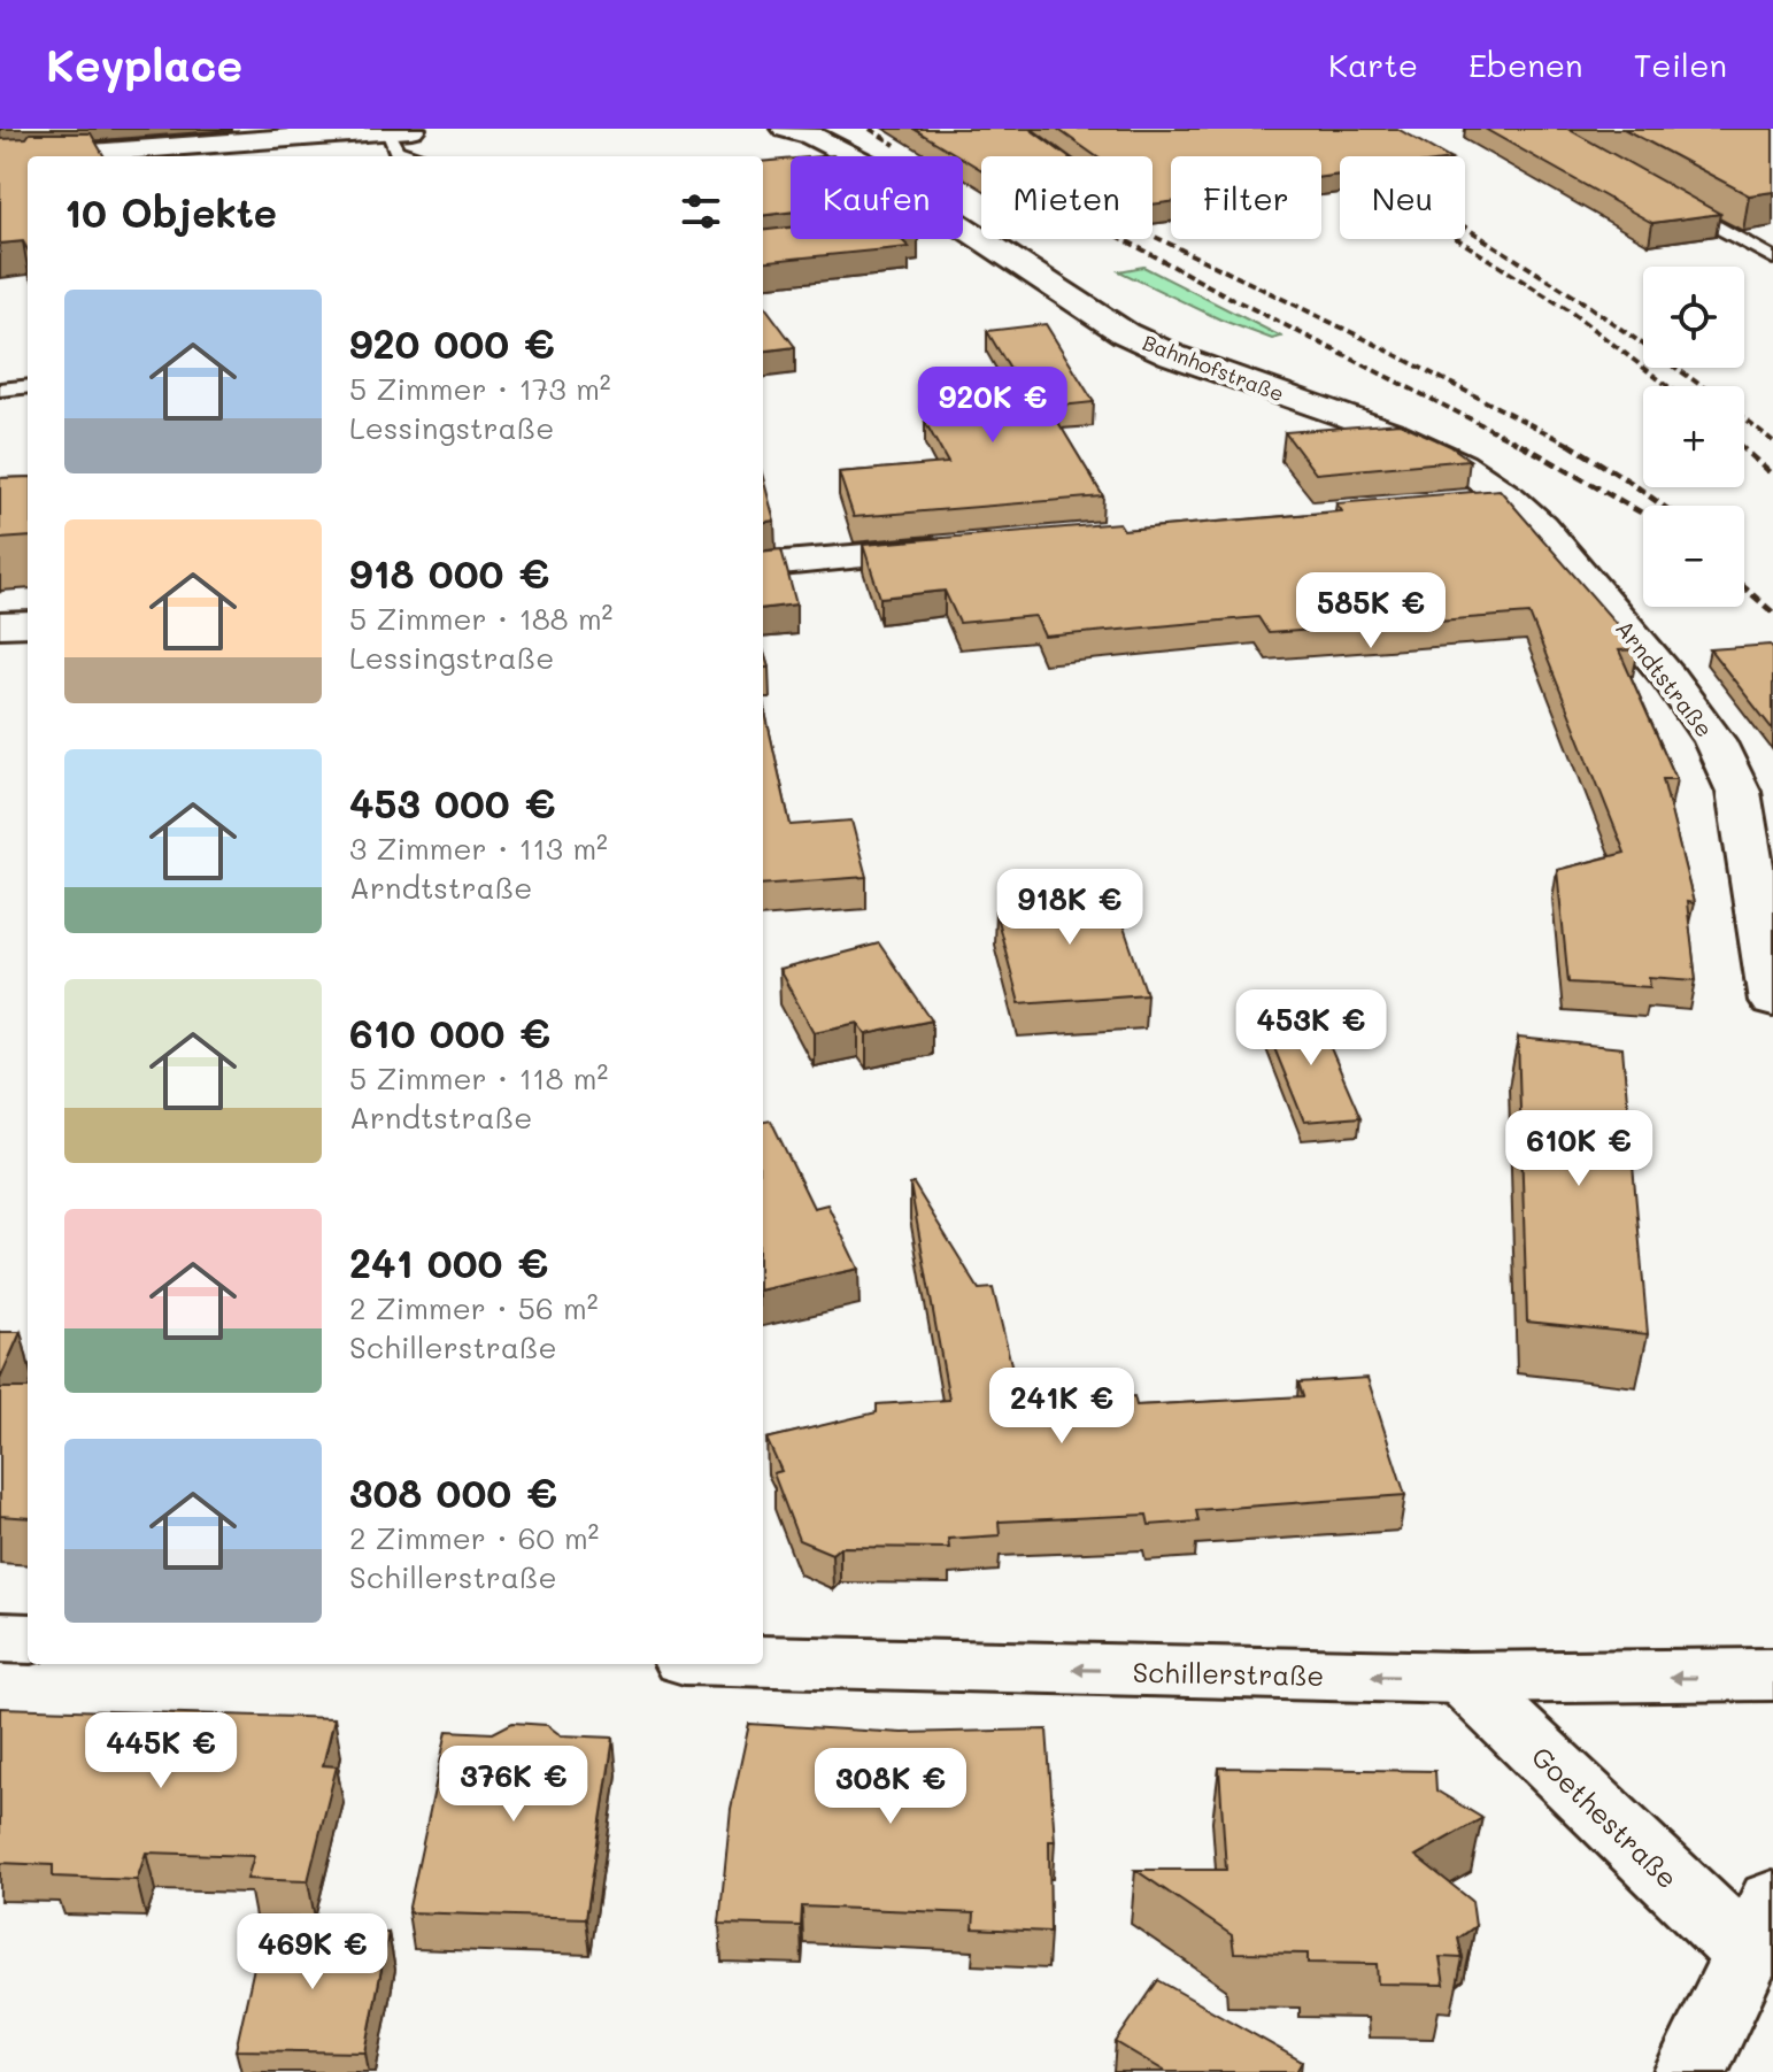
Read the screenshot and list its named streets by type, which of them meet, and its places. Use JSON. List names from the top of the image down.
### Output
{
  "streets": {
    "street": [
      "Bahnhofstraße",
      "Arndtstraße",
      "Schillerstraße",
      "Goethestraße"
    ]
  },
  "crossings": [
    ["Bahnhofstraße", "Arndtstraße"],
    ["Schillerstraße", "Goethestraße"]
  ],
  "one_way": ["Schillerstraße"],
  "page": {
    "header": "Keyplace",
    "nav": ["Karte", "Ebenen", "Teilen"],
    "chip": [
      "Kaufen",
      "Mieten",
      "Filter",
      "Neu"
    ],
    "heading": "10 Objekte",
    "map_buttons": ["+", "−"],
    "list": [
      {
        "name": "920 000 €",
        "note": "5 Zimmer · 173 m² · Lessingstraße"
      },
      {
        "name": "918 000 €",
        "note": "5 Zimmer · 188 m² · Lessingstraße"
      },
      {
        "name": "453 000 €",
        "note": "3 Zimmer · 113 m² · Arndtstraße"
      },
      {
        "name": "610 000 €",
        "note": "5 Zimmer · 118 m² · Arndtstraße"
      },
      {
        "name": "241 000 €",
        "note": "2 Zimmer · 56 m² · Schillerstraße"
      },
      {
        "name": "308 000 €",
        "note": "2 Zimmer · 60 m² · Schillerstraße"
      }
    ],
    "price": [
      "920K €",
      "585K €",
      "918K €",
      "453K €",
      "610K €",
      "241K €",
      "445K €",
      "376K €",
      "308K €",
      "469K €"
    ]
  }
}
